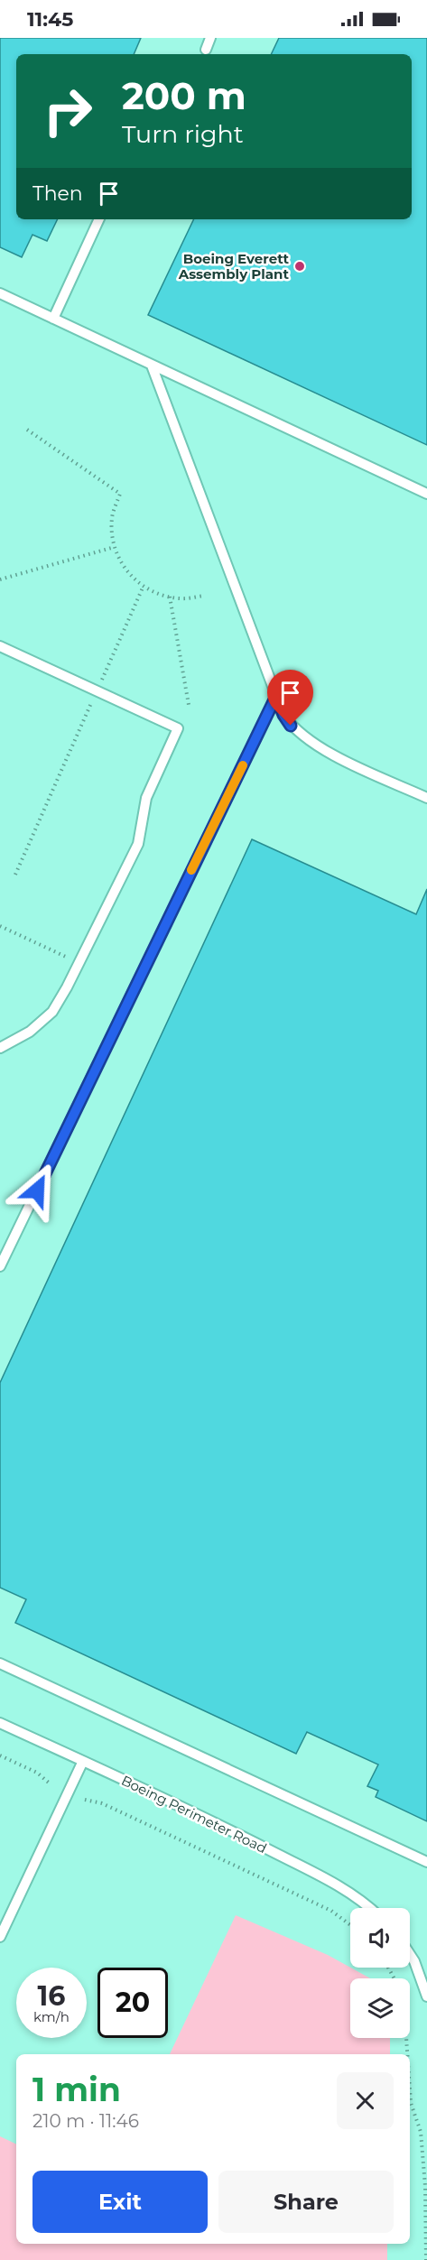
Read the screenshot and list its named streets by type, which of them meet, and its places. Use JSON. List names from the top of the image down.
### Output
{
  "streets": {
    "lane": ["Boeing Perimeter Road"]
  },
  "places": ["Boeing Everett Assembly Plant"],
  "page": {
    "status": "11:45",
    "turn": ["200 m", "Turn right"],
    "then": "Then",
    "speed": "16 km/h",
    "limit": "20",
    "heading": ["1 min", "210 m · 11:46"],
    "buttons": ["Exit", "Share"]
  }
}
